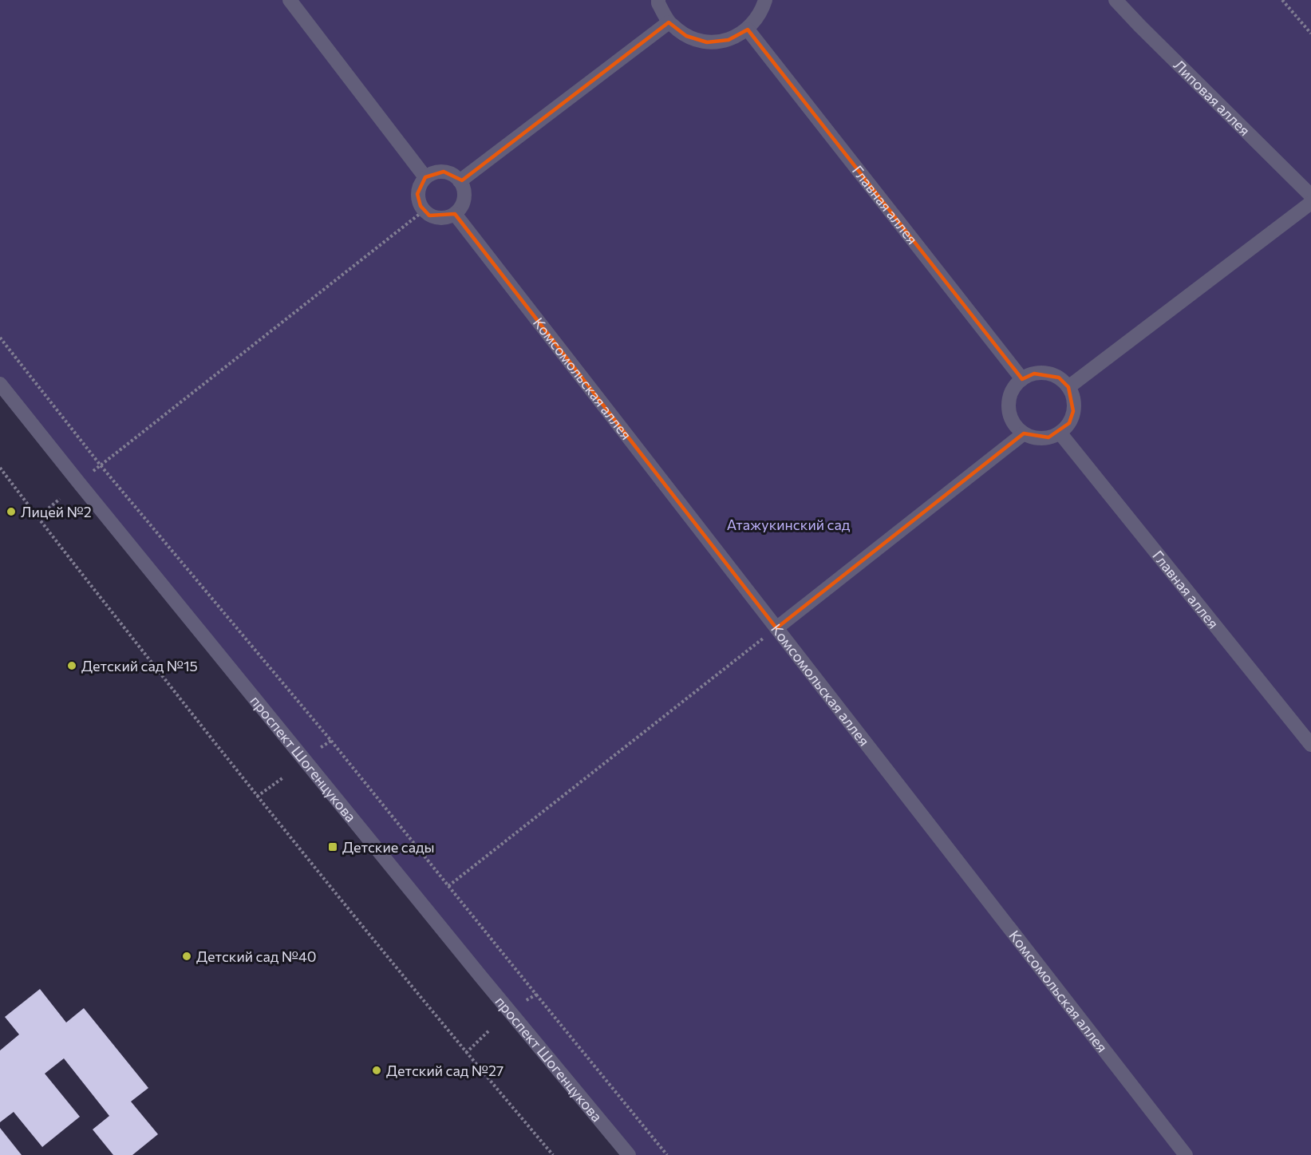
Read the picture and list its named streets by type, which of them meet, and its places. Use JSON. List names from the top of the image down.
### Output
{
  "streets": {
    "street": [
      "Липовая аллея",
      "Главная аллея",
      "Комсомольская аллея",
      "проспект Шогенцукова"
    ]
  },
  "parks": ["Атажукинский сад"],
  "places": {
    "other": [
      "Лицей №2",
      "Детский сад №15",
      "Детский сад №40",
      "Детский сад №27"
    ],
    "transit": ["Детские сады"]
  }
}
